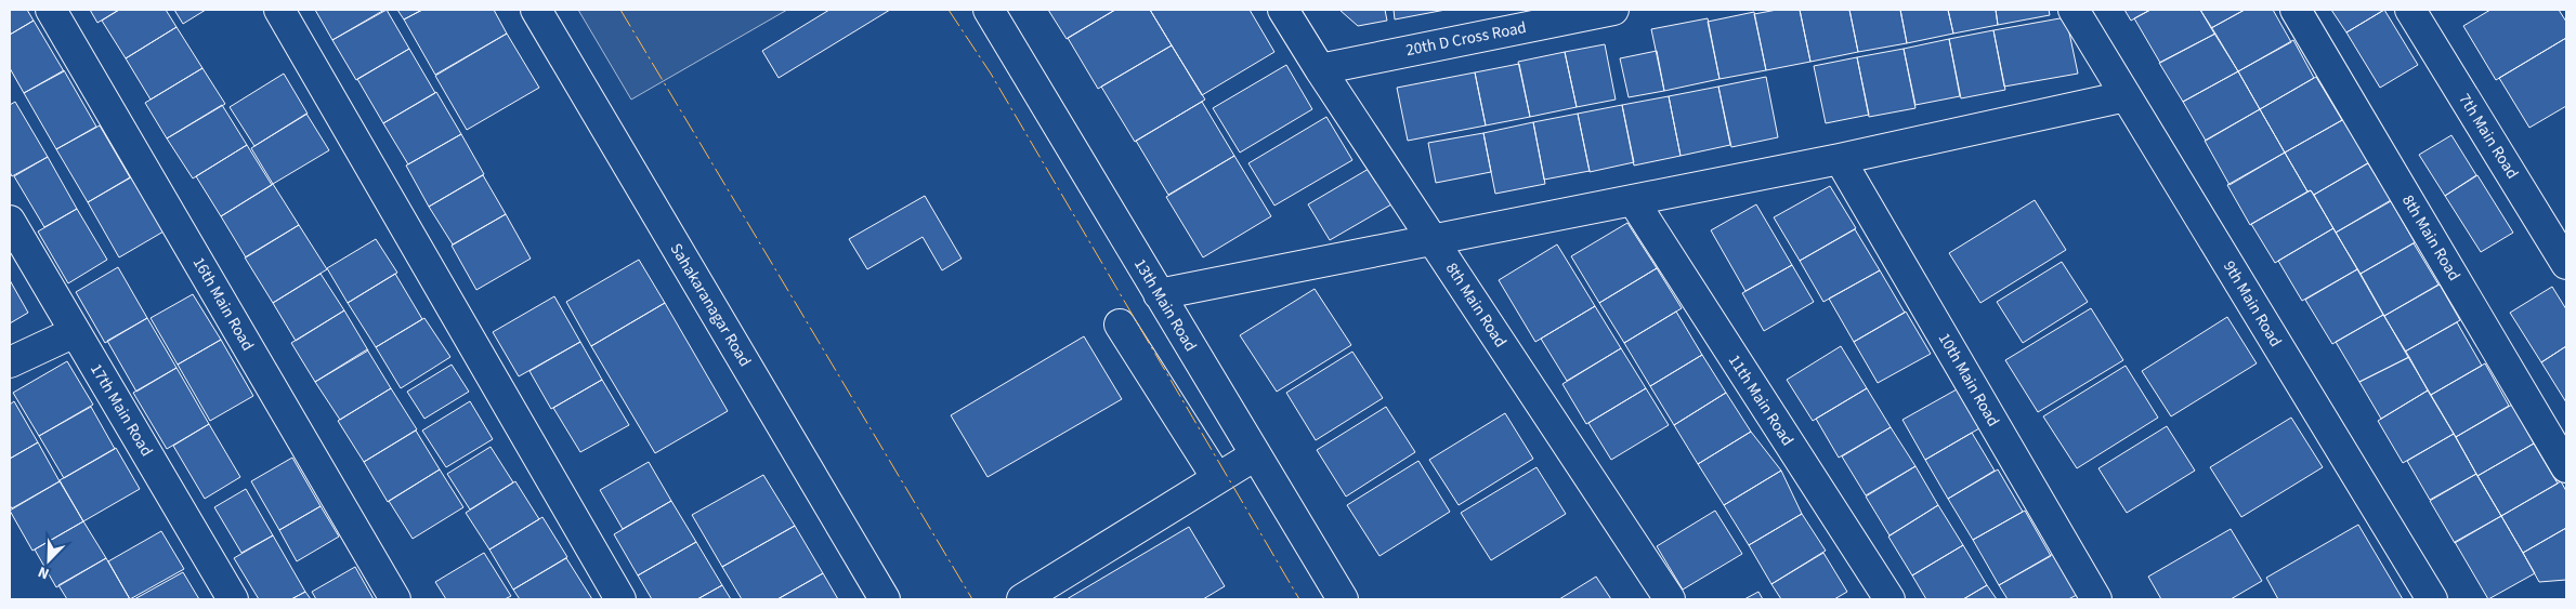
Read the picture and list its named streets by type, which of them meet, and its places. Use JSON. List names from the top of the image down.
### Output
{
  "streets": {
    "street": [
      "20th D Cross Road",
      "7th Main Road",
      "8th Main Road",
      "16th Main Road",
      "9th Main Road",
      "Sahakaranagar Road",
      "13th Main Road",
      "10th Main Road",
      "11th Main Road",
      "17th Main Road"
    ]
  },
  "crossings": [
    ["20th D Cross Road", "8th Main Road"]
  ],
  "north": "bottom left"
}
